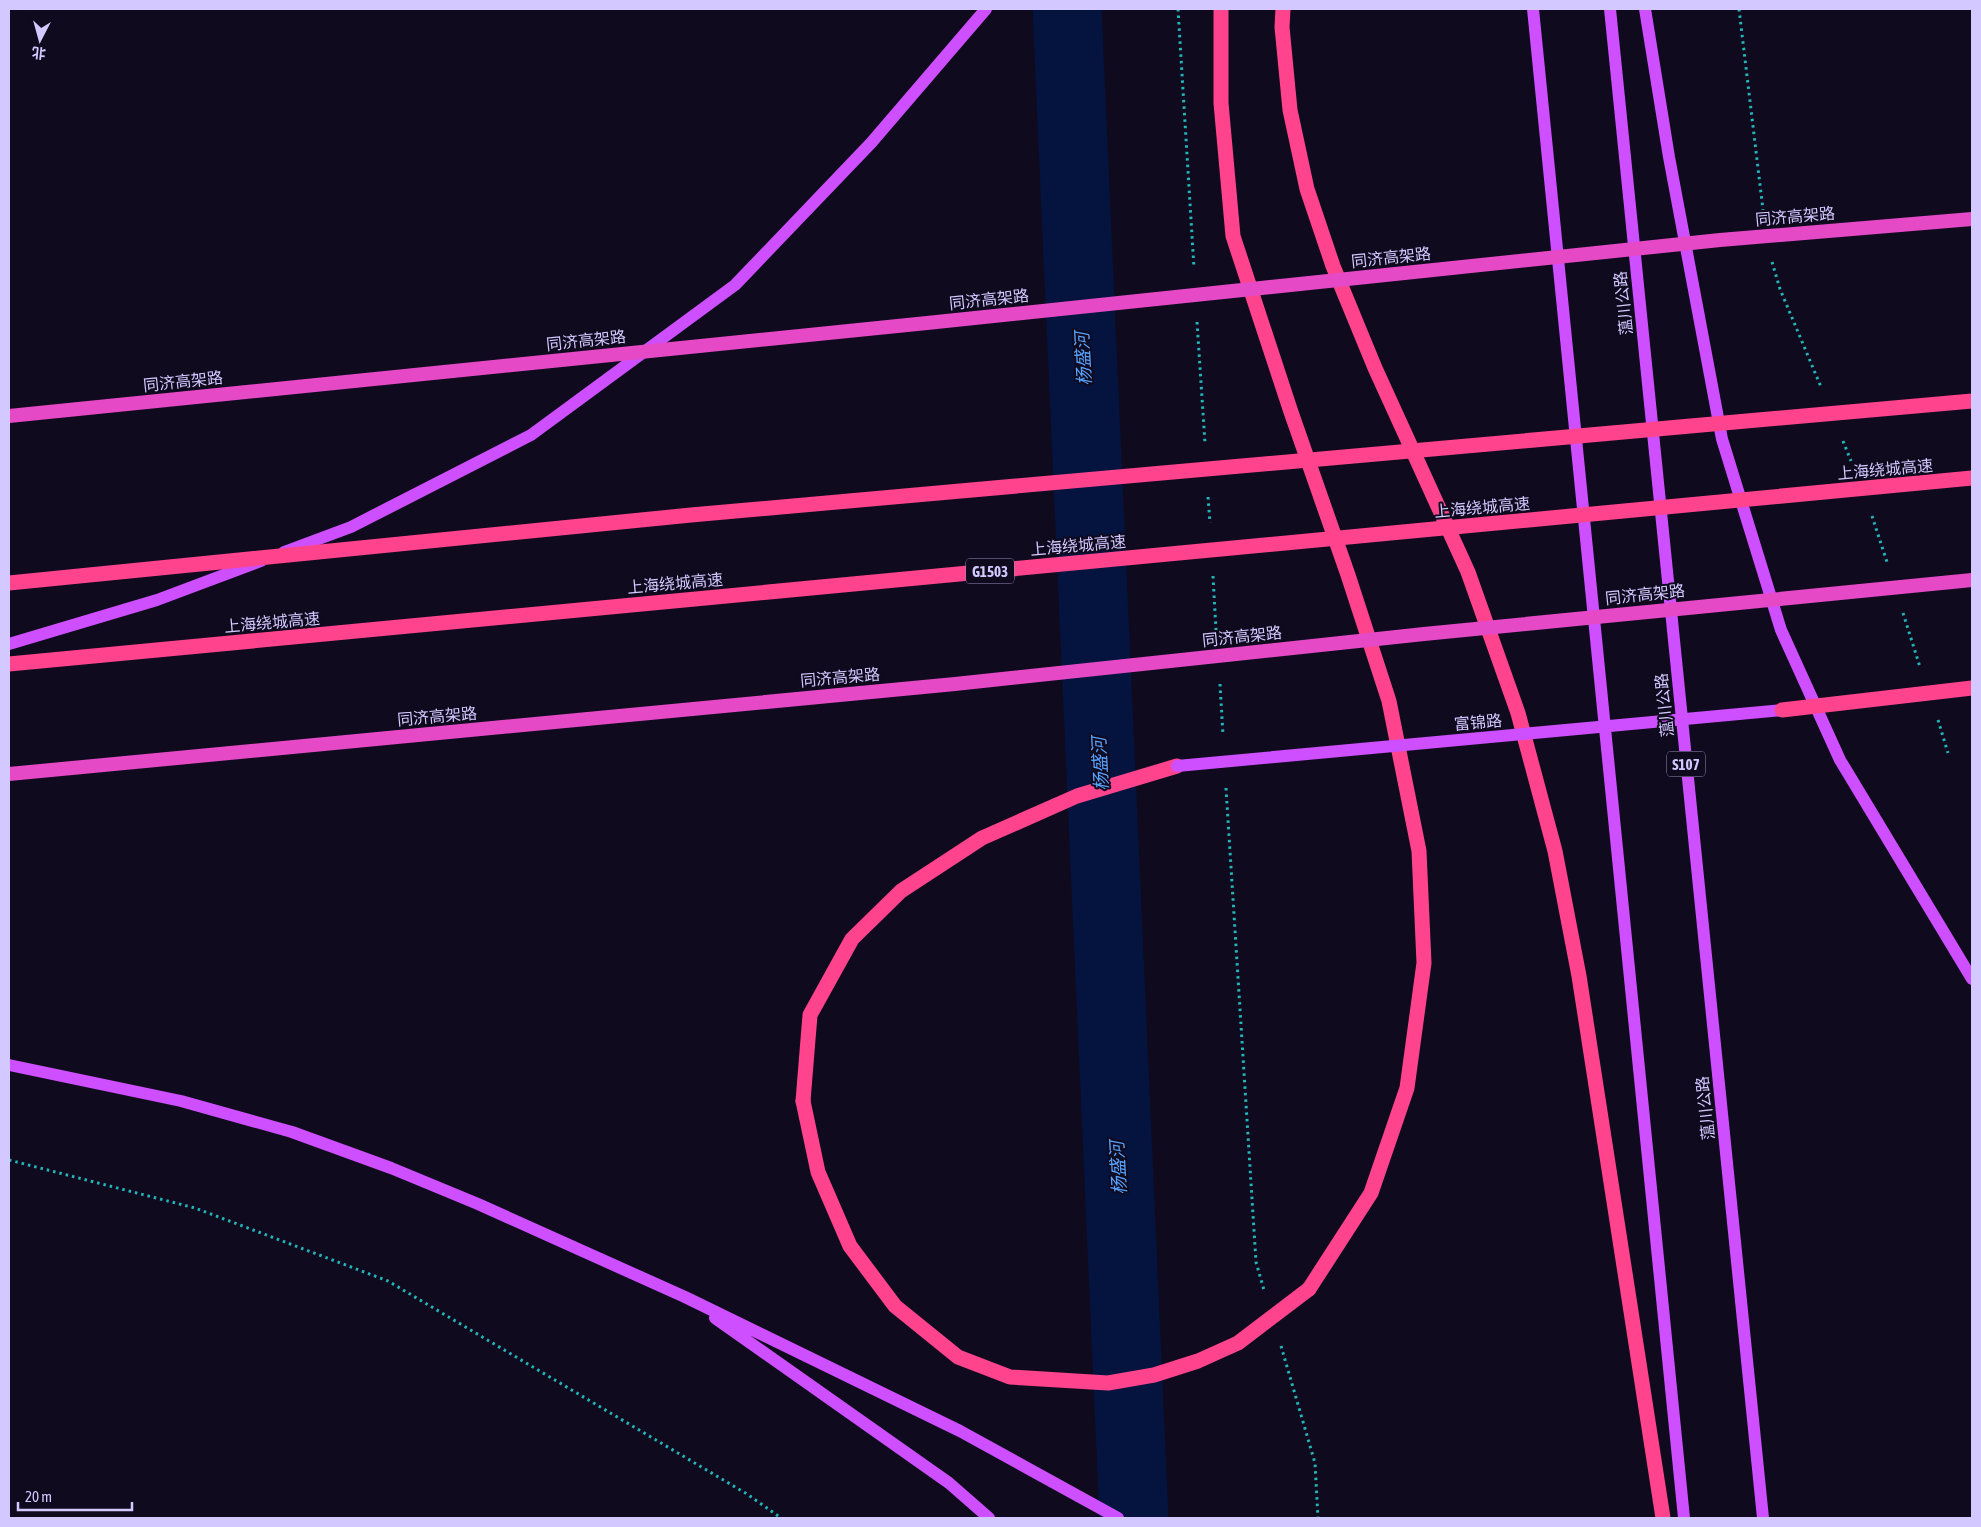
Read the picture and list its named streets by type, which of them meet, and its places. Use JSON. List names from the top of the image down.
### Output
{
  "streets": {
    "highway": ["同济高架路", "上海绕城高速", "G1503"],
    "main road": ["蕰川公路", "富锦路", "S107"]
  },
  "water": ["杨盛河"],
  "scale_bar": "20 m",
  "north": "bottom"
}
